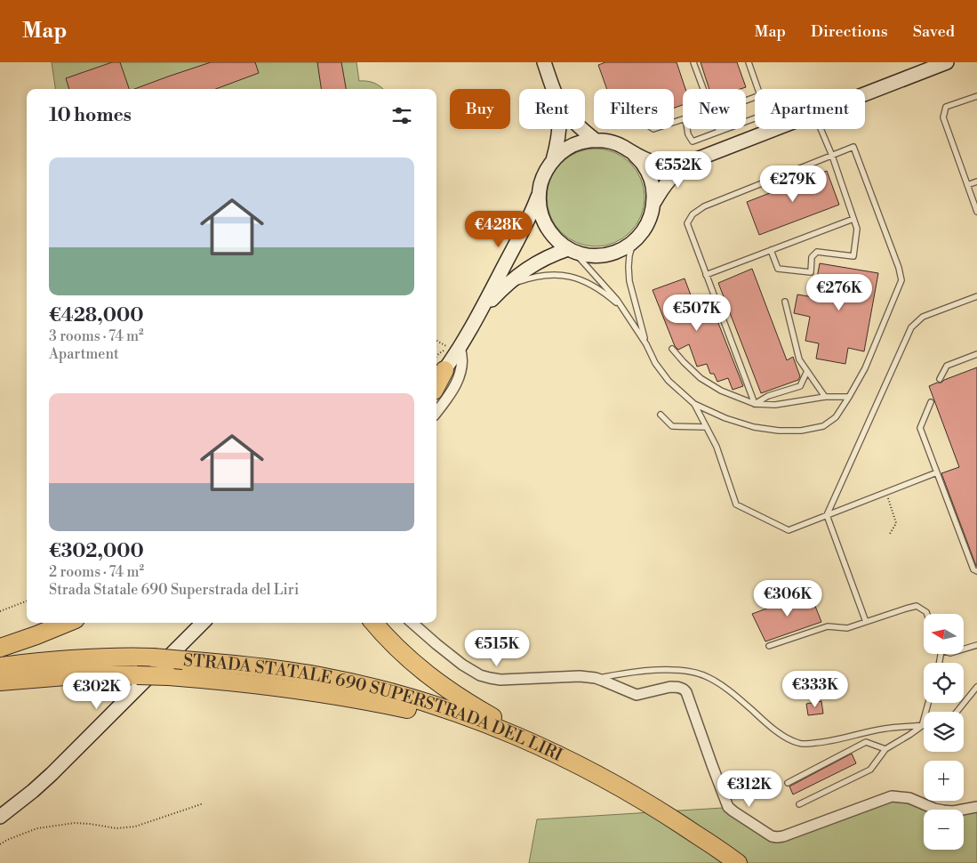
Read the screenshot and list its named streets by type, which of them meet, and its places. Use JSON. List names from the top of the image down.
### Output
{
  "streets": {
    "highway": ["STRADA STATALE 690 SUPERSTRADA DEL LIRI"]
  },
  "north": "left",
  "page": {
    "header": "Map",
    "nav": ["Map", "Directions", "Saved"],
    "chip": [
      "Buy",
      "Rent",
      "Filters",
      "New",
      "Apartment"
    ],
    "heading": "10 homes",
    "list": [
      {
        "name": "€428,000",
        "note": "3 rooms · 74 m² · Apartment"
      },
      {
        "name": "€302,000",
        "note": "2 rooms · 74 m² · Strada Statale 690 Superstrada del Liri"
      }
    ],
    "price": [
      "€552K",
      "€279K",
      "€428K",
      "€276K",
      "€507K",
      "€306K",
      "€515K",
      "€333K",
      "€302K",
      "€312K"
    ],
    "map_buttons": ["+", "−"]
  }
}
